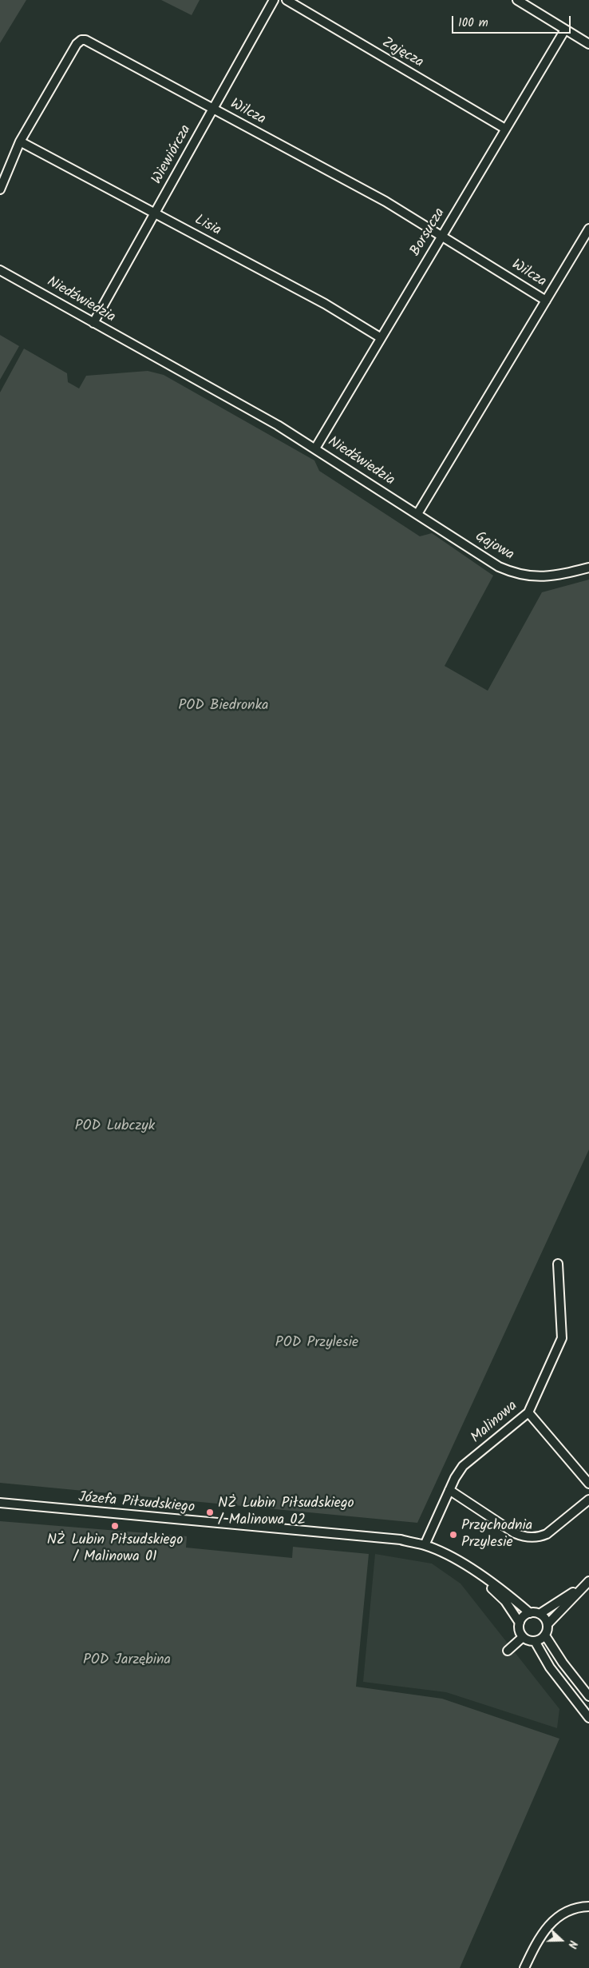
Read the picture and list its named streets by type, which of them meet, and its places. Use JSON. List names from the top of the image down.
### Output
{
  "streets": {
    "street": [
      "Zajęcza",
      "Wilcza",
      "Wiewiórcza",
      "Lisia",
      "Borsucza",
      "Niedźwiedzia",
      "Gajowa",
      "Malinowa",
      "Józefa Piłsudskiego"
    ]
  },
  "crossings": [
    ["Zajęcza", "Borsucza"],
    ["Wilcza", "Wiewiórcza"],
    ["Wilcza", "Lisia"],
    ["Wilcza", "Borsucza"],
    ["Wiewiórcza", "Lisia"],
    ["Wiewiórcza", "Niedźwiedzia"],
    ["Lisia", "Borsucza"],
    ["Borsucza", "Niedźwiedzia"],
    ["Niedźwiedzia", "Gajowa"],
    ["Malinowa", "Józefa Piłsudskiego"]
  ],
  "parks": [
    "POD Biedronka",
    "POD Lubczyk",
    "POD Przylesie",
    "POD Jarzębina"
  ],
  "places": ["NŻ Lubin Piłsudskiego / Malinowa 02", "NŻ Lubin Piłsudskiego / Malinowa 01", "Przychodnia Przylesie"],
  "scale_bar": "100 m",
  "north": "right"
}
